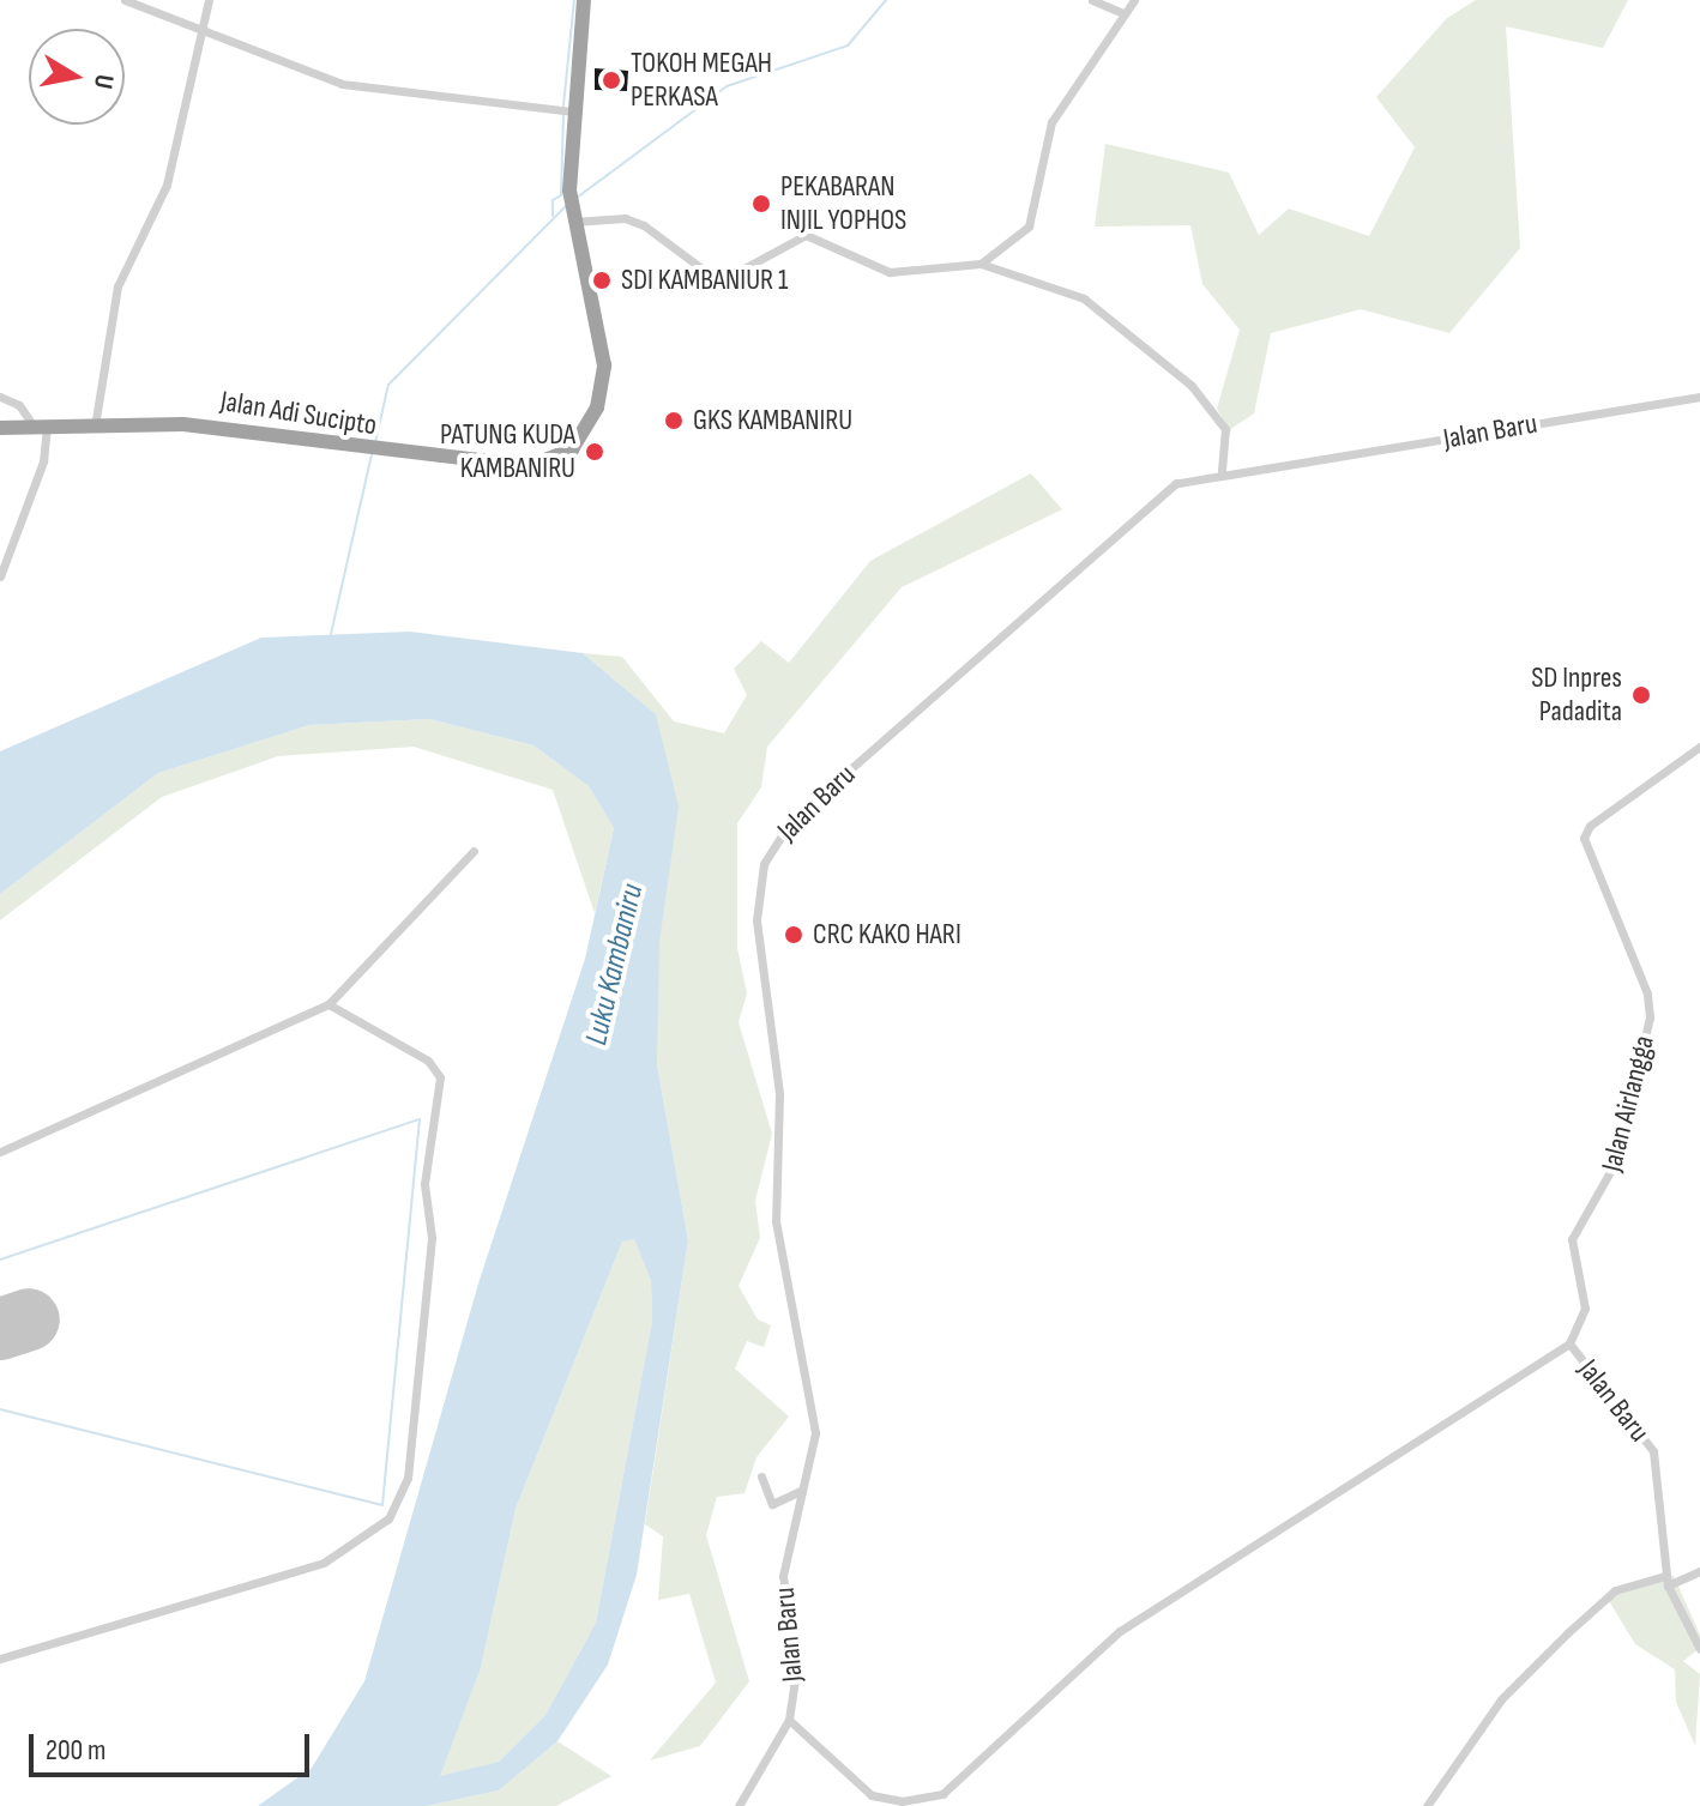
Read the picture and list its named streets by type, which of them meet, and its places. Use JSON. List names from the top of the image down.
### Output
{
  "streets": {
    "highway": ["Jalan Adi Sucipto"],
    "street": ["Jalan Baru", "Jalan Airlangga"]
  },
  "crossings": [
    ["Jalan Baru", "Jalan Airlangga"]
  ],
  "water": ["Luku Kambaniru"],
  "places": [
    "TOKOH MEGAH PERKASA",
    "PEKABARAN INJIL YOPHOS",
    "SDI KAMBANIUR 1",
    "GKS KAMBANIRU",
    "PATUNG KUDA KAMBANIRU",
    "SD Inpres Padadita",
    "CRC KAKO HARI"
  ],
  "scale_bar": "200 m",
  "north": "right"
}
